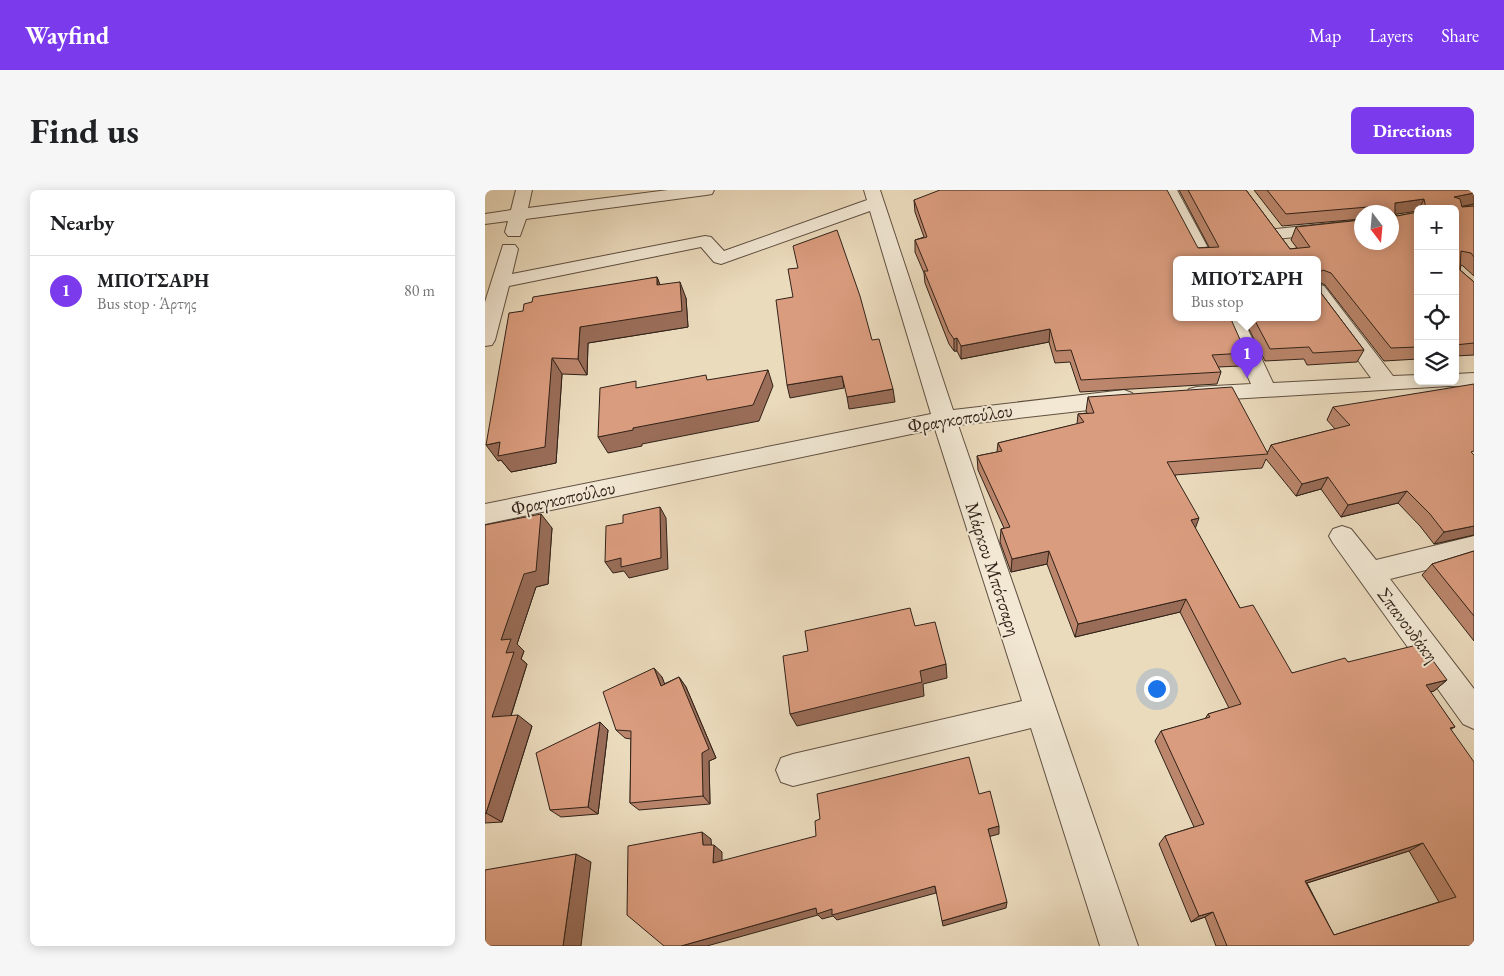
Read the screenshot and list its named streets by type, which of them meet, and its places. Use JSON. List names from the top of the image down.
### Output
{
  "streets": {
    "street": ["Φραγκοπούλου", "Μάρκου Μπότσαρη", "Σπανουδάκη"]
  },
  "crossings": [
    ["Φραγκοπούλου", "Μάρκου Μπότσαρη"]
  ],
  "north": "bottom",
  "page": {
    "header": "Wayfind",
    "nav": ["Map", "Layers", "Share"],
    "buttons": "Directions",
    "title": "Find us",
    "heading": "Nearby",
    "map_buttons": ["+", "−"],
    "list": [
      {
        "mark": "1",
        "name": "ΜΠΟΤΣΑΡΗ",
        "note": "Bus stop · Άρτης",
        "value": "80 m"
      }
    ],
    "popup": ["ΜΠΟΤΣΑΡΗ", "Bus stop"],
    "pins": "1"
  }
}
